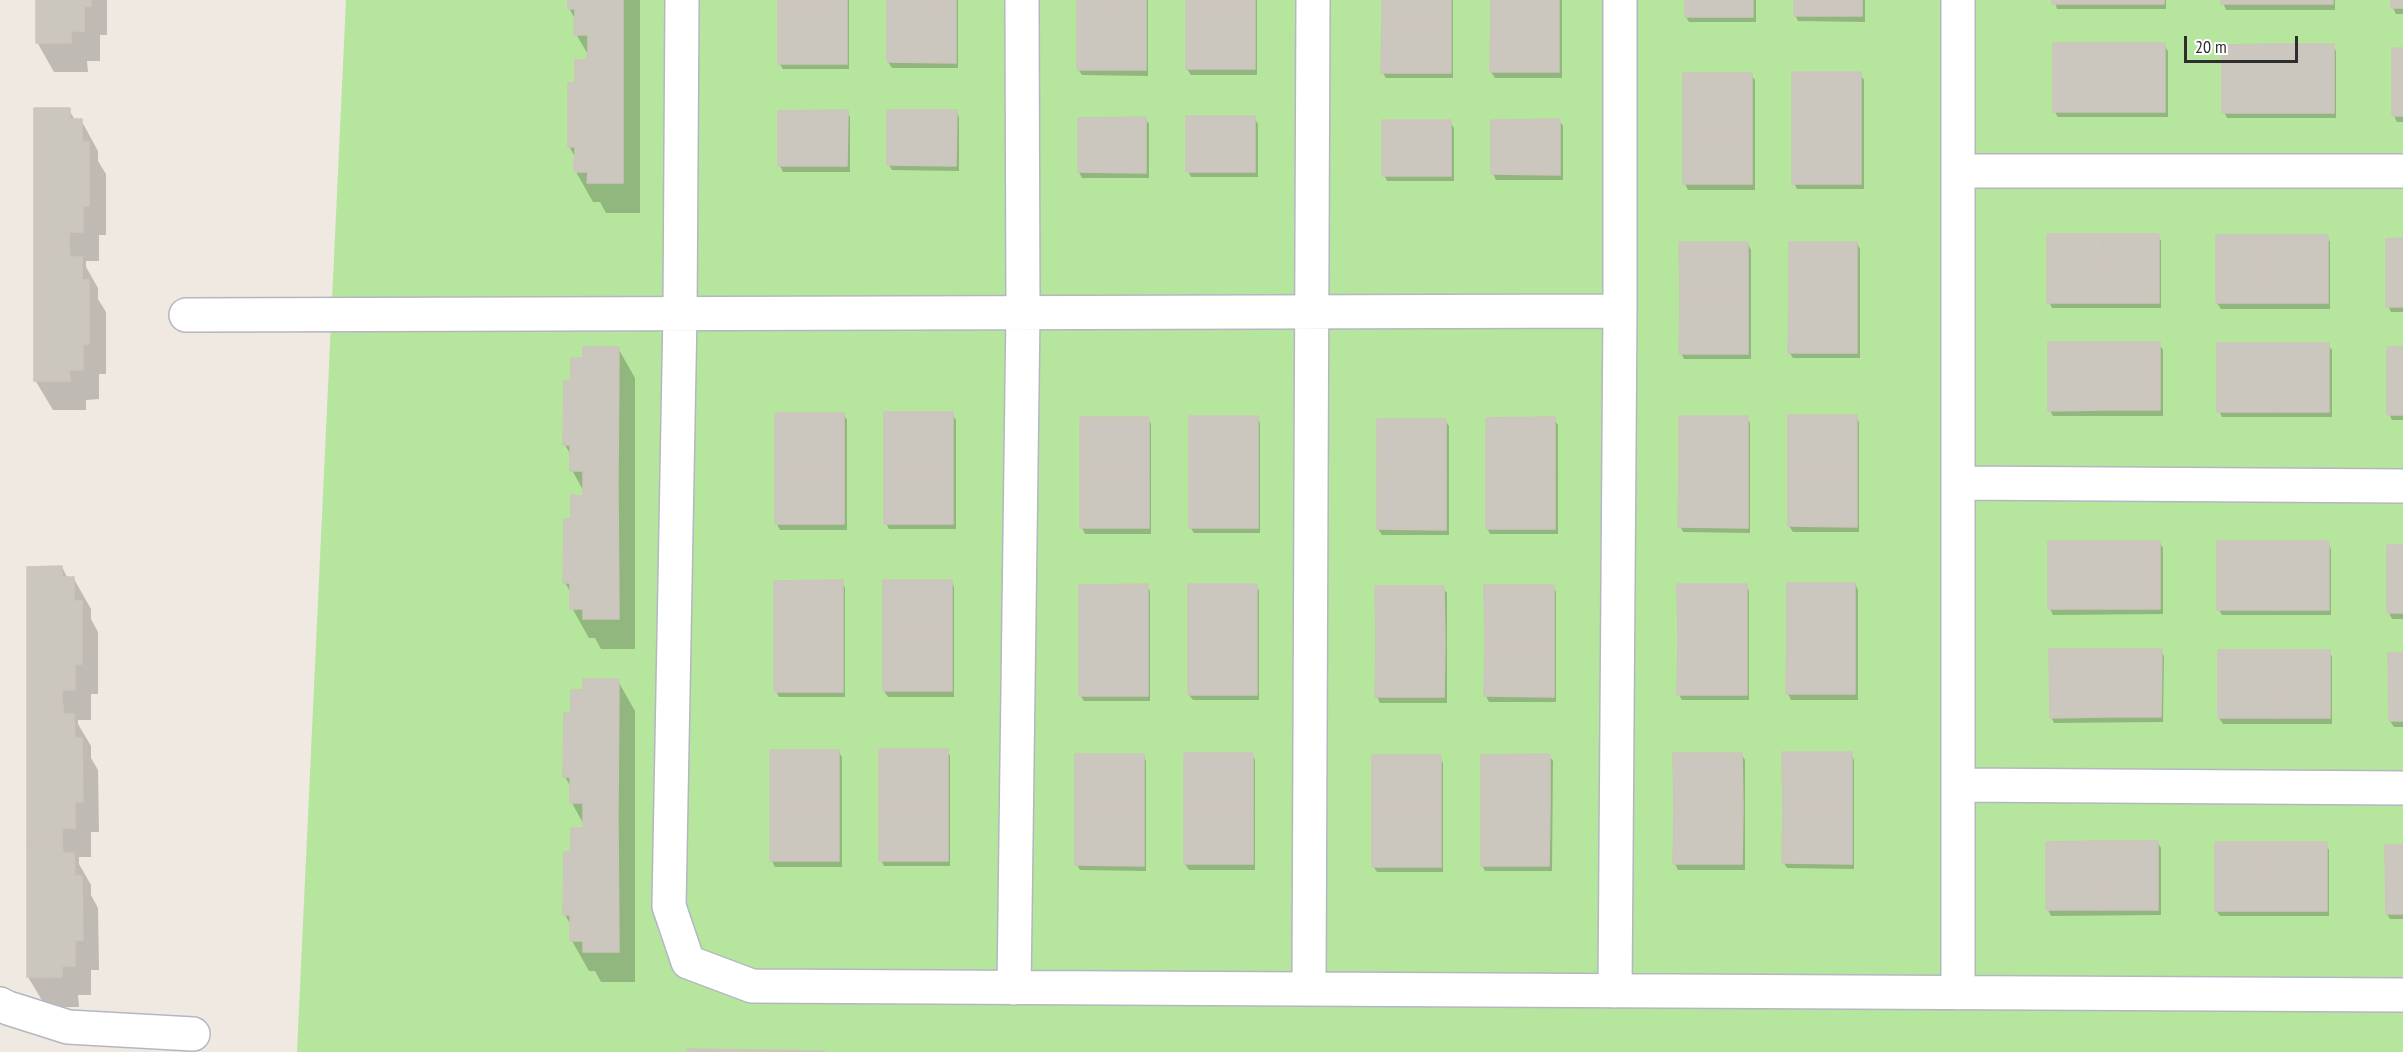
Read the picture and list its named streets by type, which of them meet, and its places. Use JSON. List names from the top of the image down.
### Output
{
  "scale_bar": "20 m"
}
